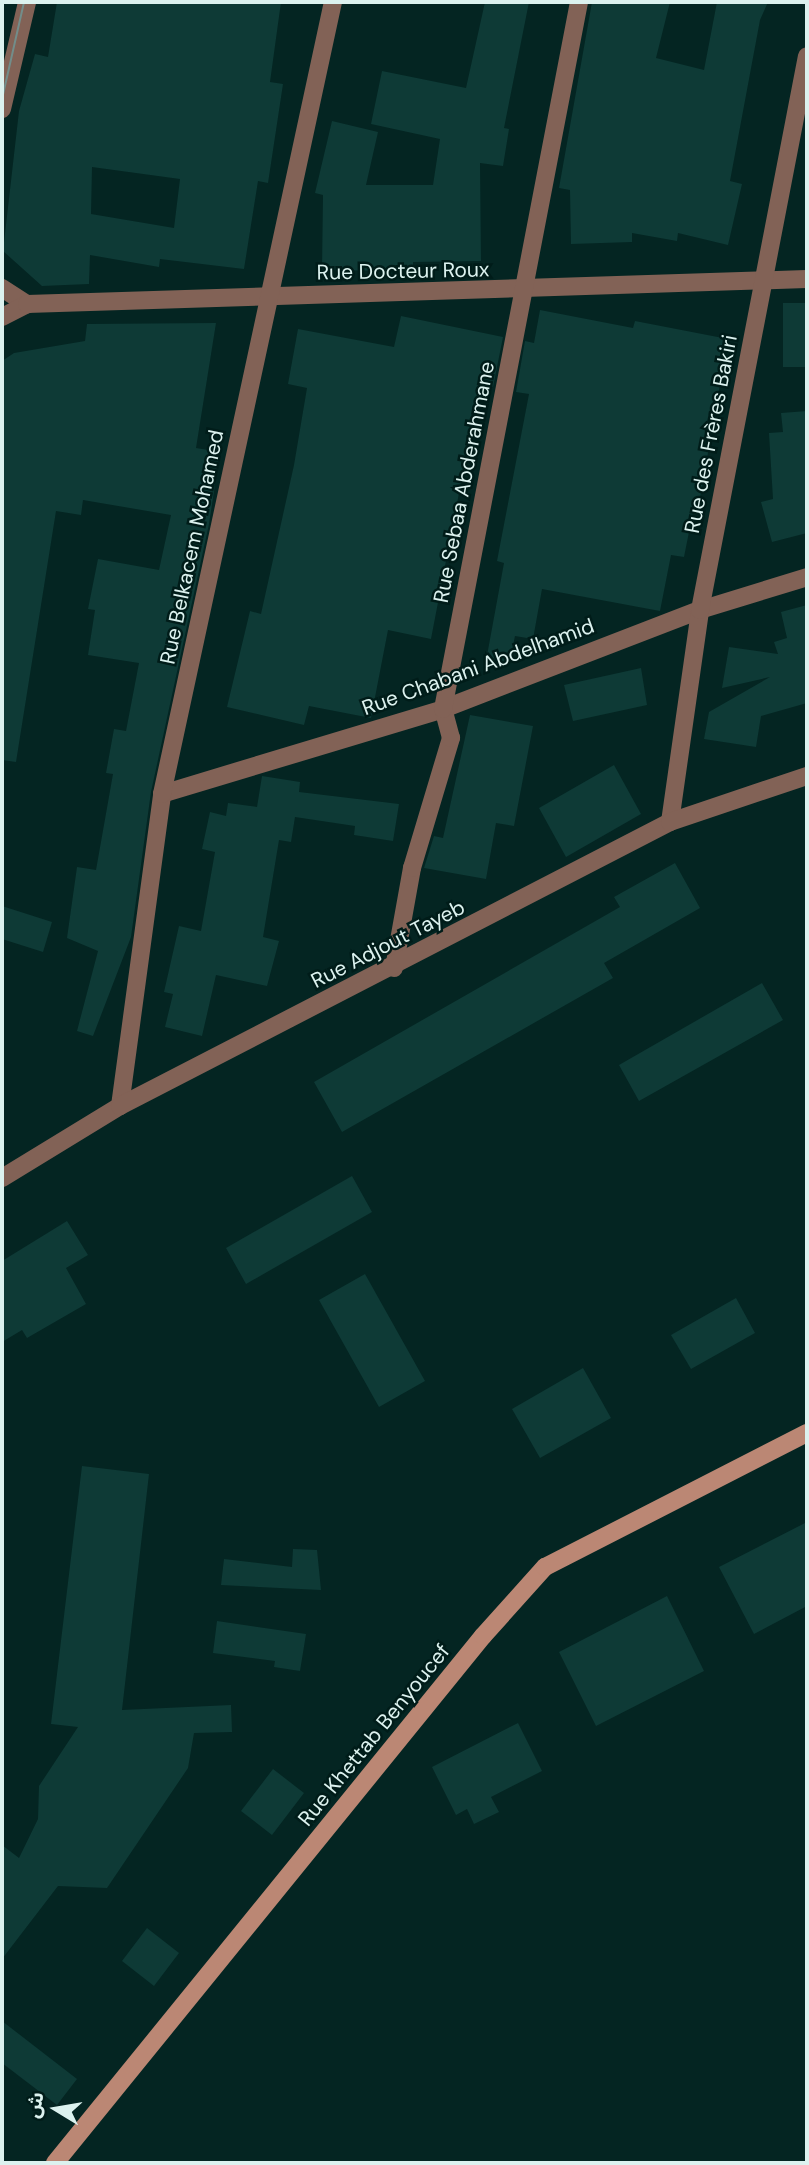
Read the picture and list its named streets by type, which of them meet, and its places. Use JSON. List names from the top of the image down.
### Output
{
  "streets": {
    "main road": ["Rue Khettab Benyoucef"],
    "street": [
      "Rue Docteur Roux",
      "Rue des Frères Bakiri",
      "Rue Sebaa Abderahmane",
      "Rue Belkacem Mohamed",
      "Rue Chabani Abdelhamid",
      "Rue Adjout Tayeb"
    ]
  },
  "crossings": [
    ["Rue Docteur Roux", "Rue des Frères Bakiri"],
    ["Rue Docteur Roux", "Rue Sebaa Abderahmane"],
    ["Rue Docteur Roux", "Rue Belkacem Mohamed"],
    ["Rue des Frères Bakiri", "Rue Chabani Abdelhamid"],
    ["Rue des Frères Bakiri", "Rue Adjout Tayeb"],
    ["Rue Sebaa Abderahmane", "Rue Chabani Abdelhamid"],
    ["Rue Sebaa Abderahmane", "Rue Adjout Tayeb"],
    ["Rue Belkacem Mohamed", "Rue Chabani Abdelhamid"],
    ["Rue Belkacem Mohamed", "Rue Adjout Tayeb"]
  ],
  "north": "left"
}
